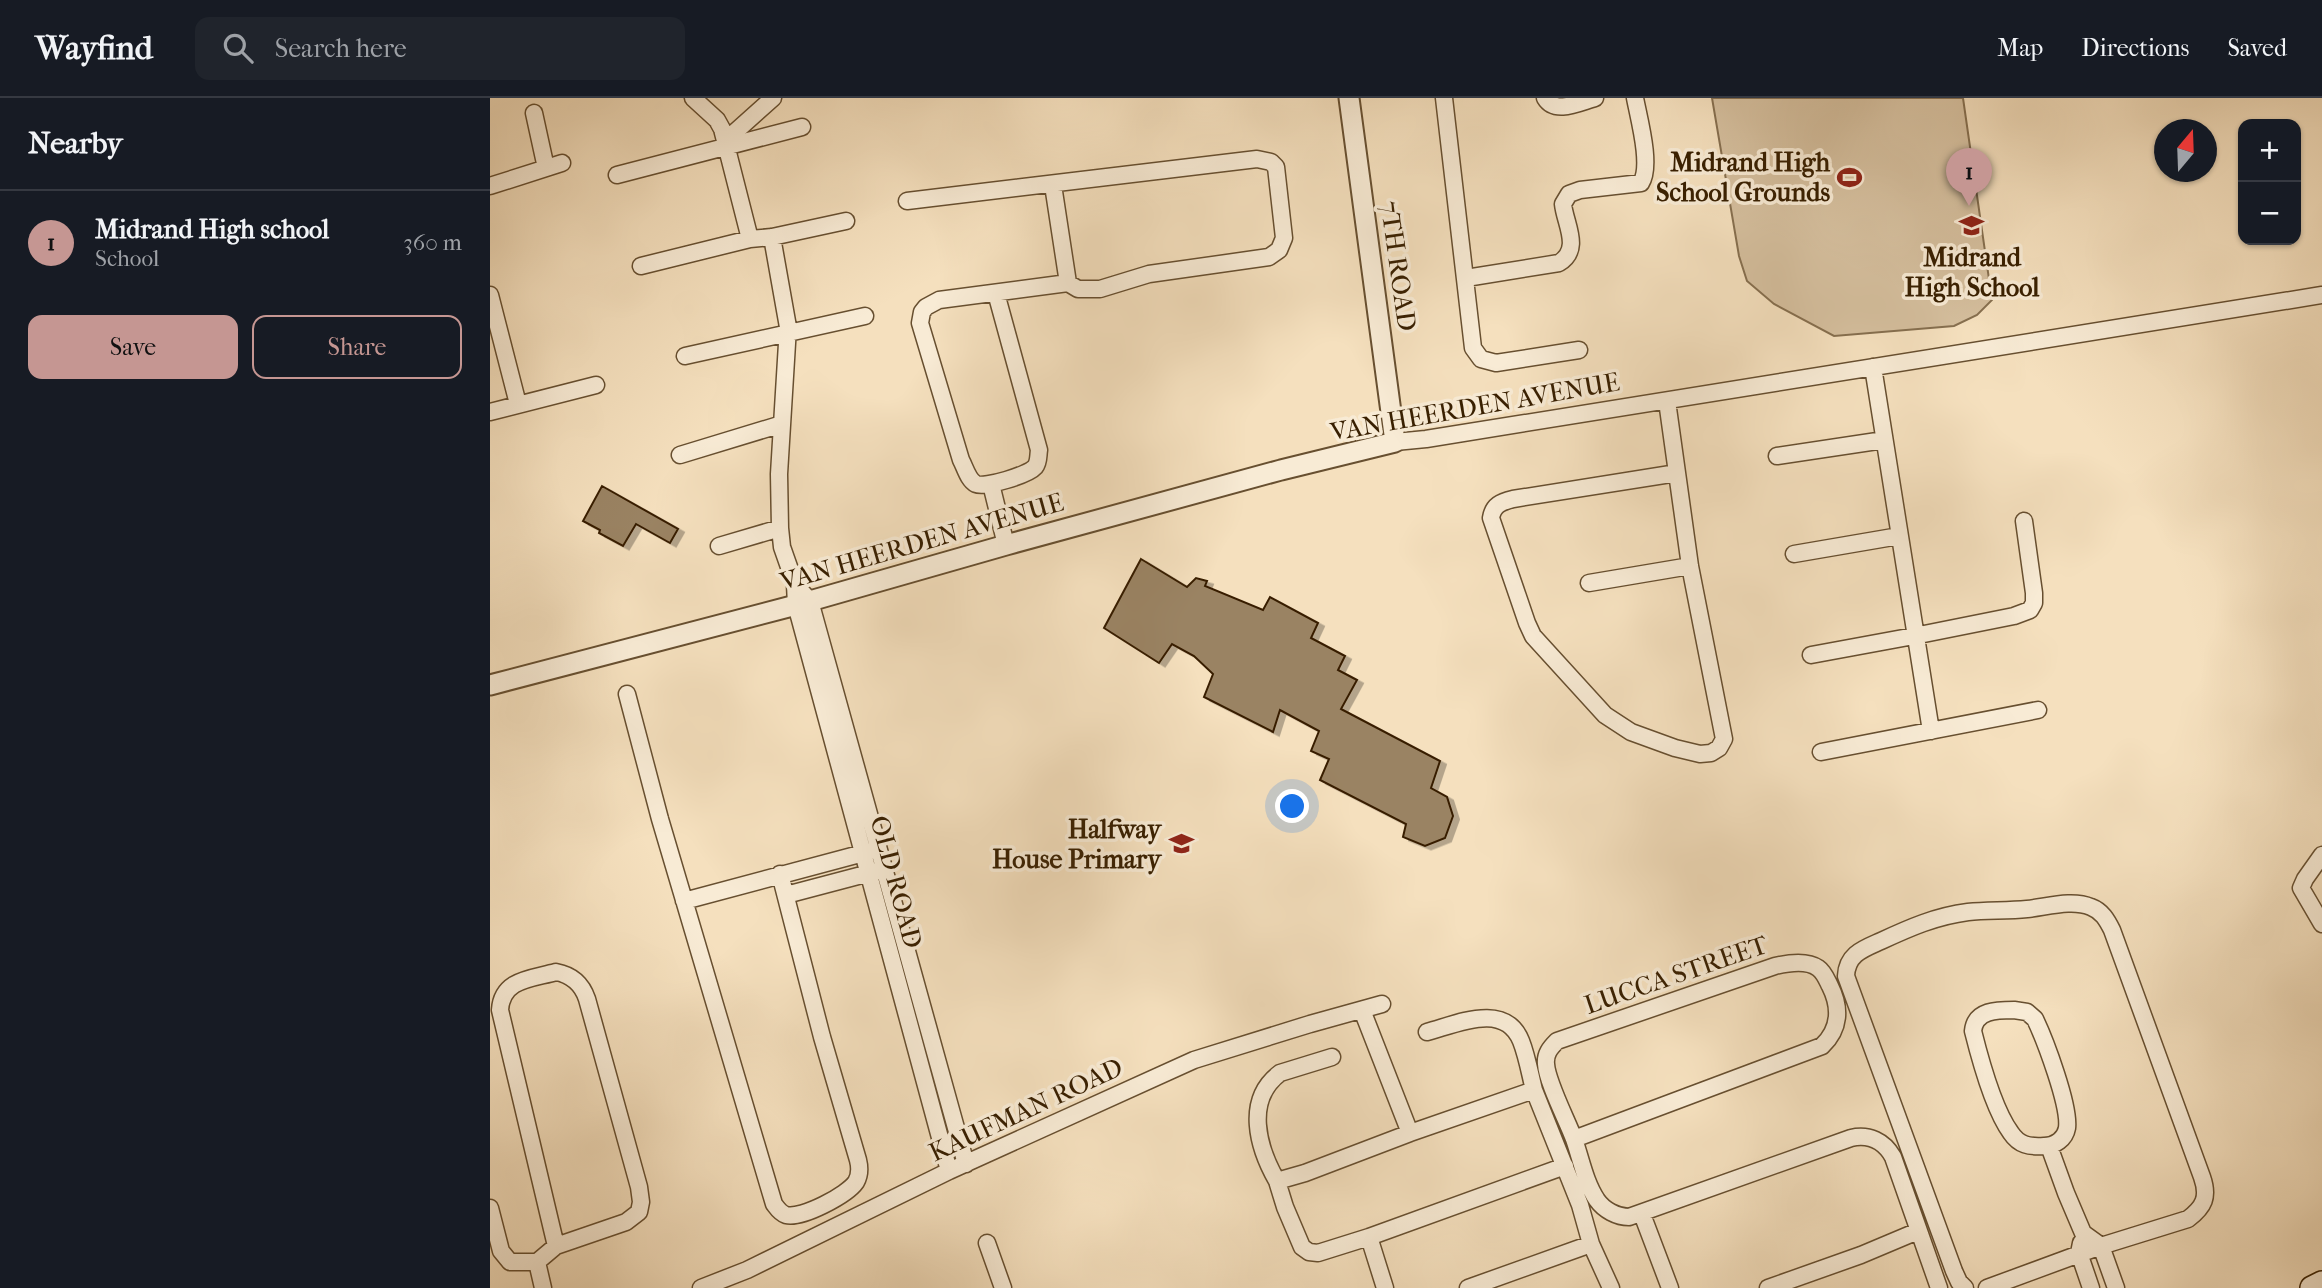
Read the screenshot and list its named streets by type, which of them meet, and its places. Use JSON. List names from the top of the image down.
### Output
{
  "streets": {
    "street": [
      "7TH ROAD",
      "VAN HEERDEN AVENUE",
      "OLD ROAD",
      "LUCCA STREET",
      "KAUFMAN ROAD"
    ]
  },
  "crossings": [
    ["7TH ROAD", "VAN HEERDEN AVENUE"],
    ["VAN HEERDEN AVENUE", "OLD ROAD"],
    ["OLD ROAD", "KAUFMAN ROAD"]
  ],
  "places": {
    "sports": ["Midrand High School Grounds"],
    "school or university": ["Midrand High School", "Halfway House Primary"]
  },
  "north": "top",
  "page": {
    "header": "Wayfind",
    "search": "Search here",
    "nav": ["Map", "Directions", "Saved"],
    "heading": "Nearby",
    "map_buttons": ["+", "−"],
    "pins": "1",
    "list": [
      {
        "mark": "1",
        "name": "Midrand High school",
        "note": "School",
        "value": "360 m"
      }
    ],
    "buttons": ["Save", "Share"]
  }
}
